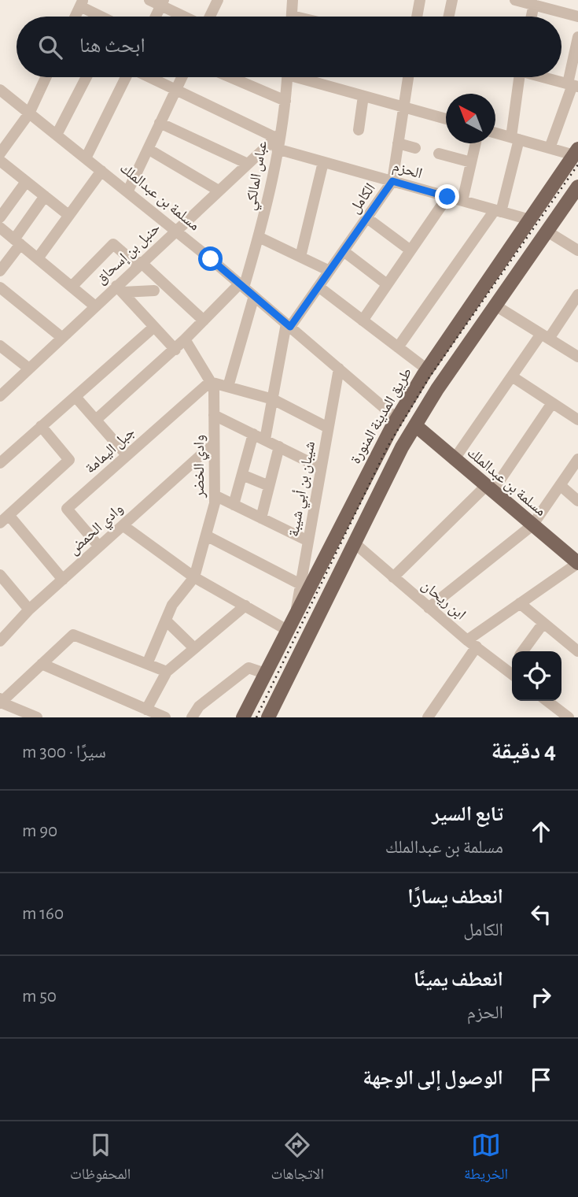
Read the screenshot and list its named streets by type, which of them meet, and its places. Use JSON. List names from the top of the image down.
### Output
{
  "streets": {
    "main road": ["مسلمة بن عبدالملك", "طريق المدينة المنورة"],
    "street": [
      "الحزم",
      "عباس المالكي",
      "الكامل",
      "حنبل بن إسحاق",
      "جبل اليمامة",
      "وادي الخضر",
      "شيبان بن أبي شيبة",
      "وادي الحمض",
      "ابن ريحان"
    ]
  },
  "crossings": [
    ["الحزم", "عباس المالكي"],
    ["الحزم", "الكامل"],
    ["الحزم", "حنبل بن إسحاق"],
    ["الحزم", "طريق المدينة المنورة"],
    ["عباس المالكي", "مسلمة بن عبدالملك"],
    ["عباس المالكي", "حنبل بن إسحاق"],
    ["مسلمة بن عبدالملك", "الكامل"],
    ["مسلمة بن عبدالملك", "حنبل بن إسحاق"],
    ["مسلمة بن عبدالملك", "طريق المدينة المنورة"],
    ["مسلمة بن عبدالملك", "شيبان بن أبي شيبة"],
    ["طريق المدينة المنورة", "شيبان بن أبي شيبة"],
    ["جبل اليمامة", "وادي الخضر"],
    ["جبل اليمامة", "وادي الحمض"],
    ["وادي الخضر", "وادي الحمض"]
  ],
  "north": "top left",
  "page": {
    "search": "ابحث هنا",
    "heading": ["4 دقيقة", "سيرًا · 300 m"],
    "list": [
      ["تابع السير", "مسلمة بن عبدالملك", "90 m"],
      ["انعطف يسارًا", "الكامل", "160 m"],
      ["انعطف يمينًا", "الحزم", "50 m"],
      "الوصول إلى الوجهة"
    ],
    "nav": ["الخريطة", "الاتجاهات", "المحفوظات"]
  }
}
